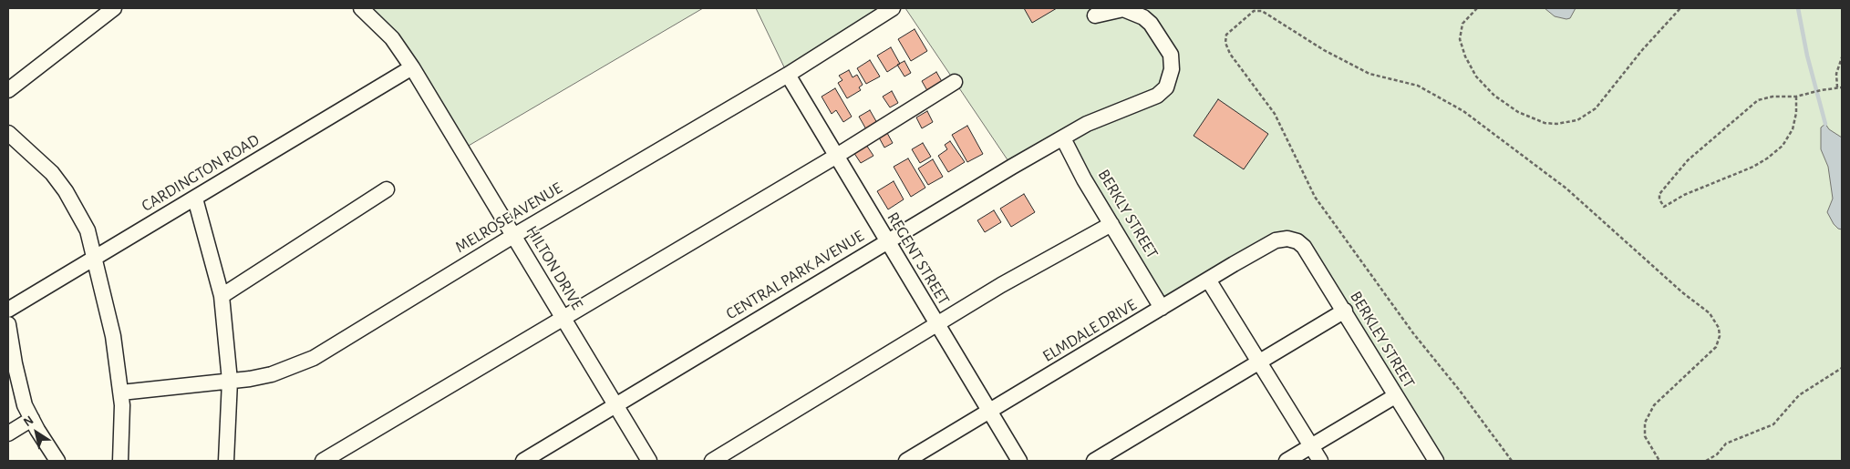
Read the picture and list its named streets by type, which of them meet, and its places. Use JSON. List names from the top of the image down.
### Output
{
  "streets": {
    "street": [
      "CARDINGTON ROAD",
      "BERKLY STREET",
      "MELROSE AVENUE",
      "REGENT STREET",
      "HILTON DRIVE",
      "CENTRAL PARK AVENUE",
      "ELMDALE DRIVE",
      "BERKLEY STREET"
    ]
  },
  "crossings": [
    ["CARDINGTON ROAD", "HILTON DRIVE"],
    ["BERKLY STREET", "CENTRAL PARK AVENUE"],
    ["BERKLY STREET", "ELMDALE DRIVE"],
    ["MELROSE AVENUE", "REGENT STREET"],
    ["MELROSE AVENUE", "HILTON DRIVE"],
    ["REGENT STREET", "CENTRAL PARK AVENUE"],
    ["REGENT STREET", "ELMDALE DRIVE"],
    ["HILTON DRIVE", "CENTRAL PARK AVENUE"],
    ["ELMDALE DRIVE", "BERKLEY STREET"]
  ],
  "north": "top left"
}
